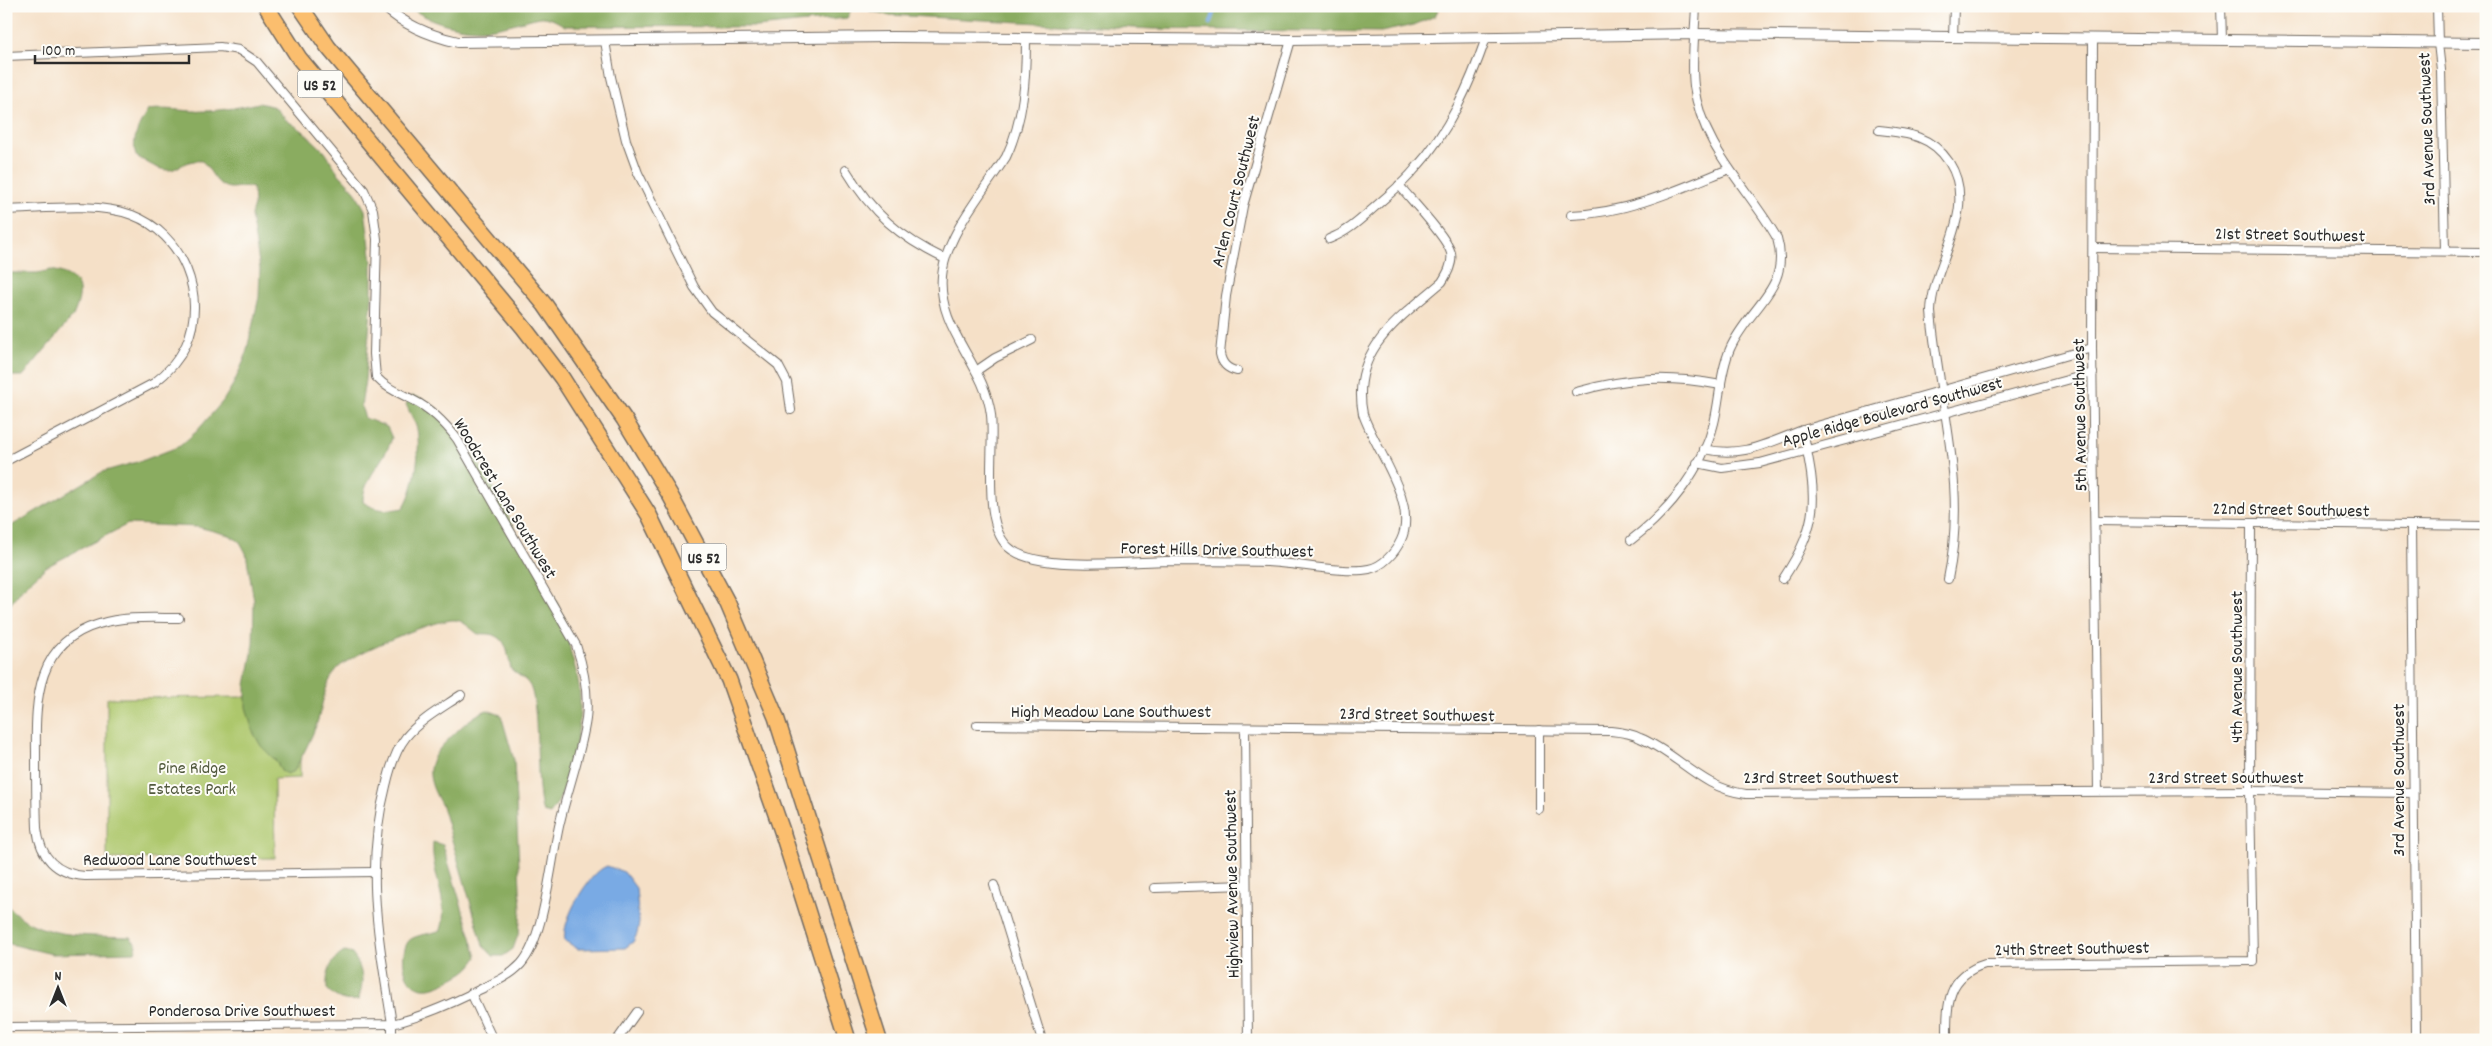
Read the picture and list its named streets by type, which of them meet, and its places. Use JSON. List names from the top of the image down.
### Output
{
  "streets": {
    "highway": ["US 52"],
    "street": [
      "3rd Avenue Southwest",
      "Arlen Court Southwest",
      "21st Street Southwest",
      "Apple Ridge Boulevard Southwest",
      "5th Avenue Southwest",
      "Woodcrest Lane Southwest",
      "22nd Street Southwest",
      "Forest Hills Drive Southwest",
      "4th Avenue Southwest",
      "High Meadow Lane Southwest",
      "23rd Street Southwest",
      "Redwood Lane Southwest",
      "Highview Avenue Southwest",
      "24th Street Southwest",
      "Ponderosa Drive Southwest"
    ]
  },
  "crossings": [
    ["3rd Avenue Southwest", "21st Street Southwest"],
    ["3rd Avenue Southwest", "22nd Street Southwest"],
    ["3rd Avenue Southwest", "23rd Street Southwest"],
    ["21st Street Southwest", "5th Avenue Southwest"],
    ["Apple Ridge Boulevard Southwest", "5th Avenue Southwest"],
    ["5th Avenue Southwest", "22nd Street Southwest"],
    ["5th Avenue Southwest", "23rd Street Southwest"],
    ["Woodcrest Lane Southwest", "Ponderosa Drive Southwest"],
    ["22nd Street Southwest", "4th Avenue Southwest"],
    ["4th Avenue Southwest", "23rd Street Southwest"],
    ["4th Avenue Southwest", "24th Street Southwest"],
    ["High Meadow Lane Southwest", "23rd Street Southwest"],
    ["High Meadow Lane Southwest", "Highview Avenue Southwest"],
    ["23rd Street Southwest", "Highview Avenue Southwest"]
  ],
  "parks": ["Pine Ridge Estates Park"],
  "scale_bar": "100 m",
  "north": "top"
}
